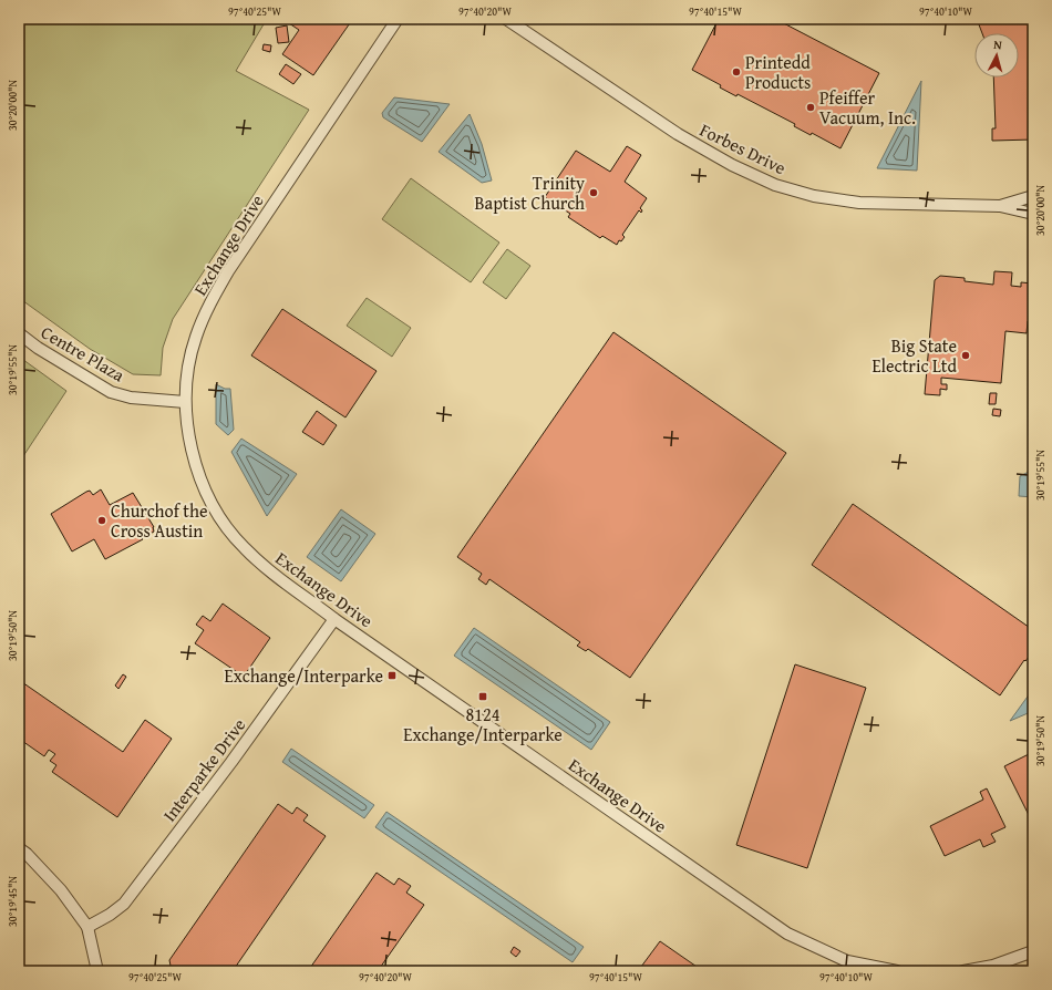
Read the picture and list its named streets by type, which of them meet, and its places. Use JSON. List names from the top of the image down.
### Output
{
  "streets": {
    "street": [
      "Forbes Drive",
      "Exchange Drive",
      "Centre Plaza",
      "Interparke Drive"
    ]
  },
  "crossings": [
    ["Exchange Drive", "Centre Plaza"],
    ["Exchange Drive", "Interparke Drive"]
  ],
  "places": {
    "other": [
      "Printedd Products",
      "Pfeiffer Vacuum, Inc.",
      "Trinity Baptist Church",
      "Big State Electric Ltd",
      "Churchof the Cross Austin"
    ],
    "transit": ["Exchange/Interparke", "8124 Exchange/Interparke"]
  },
  "north": "top",
  "coordinates": [
    "97°40'25\"W",
    "97°40'20\"W",
    "97°40'15\"W",
    "97°40'10\"W",
    "30°20'00\"N",
    "30°19'55\"N",
    "30°19'50\"N",
    "30°19'45\"N"
  ]
}
